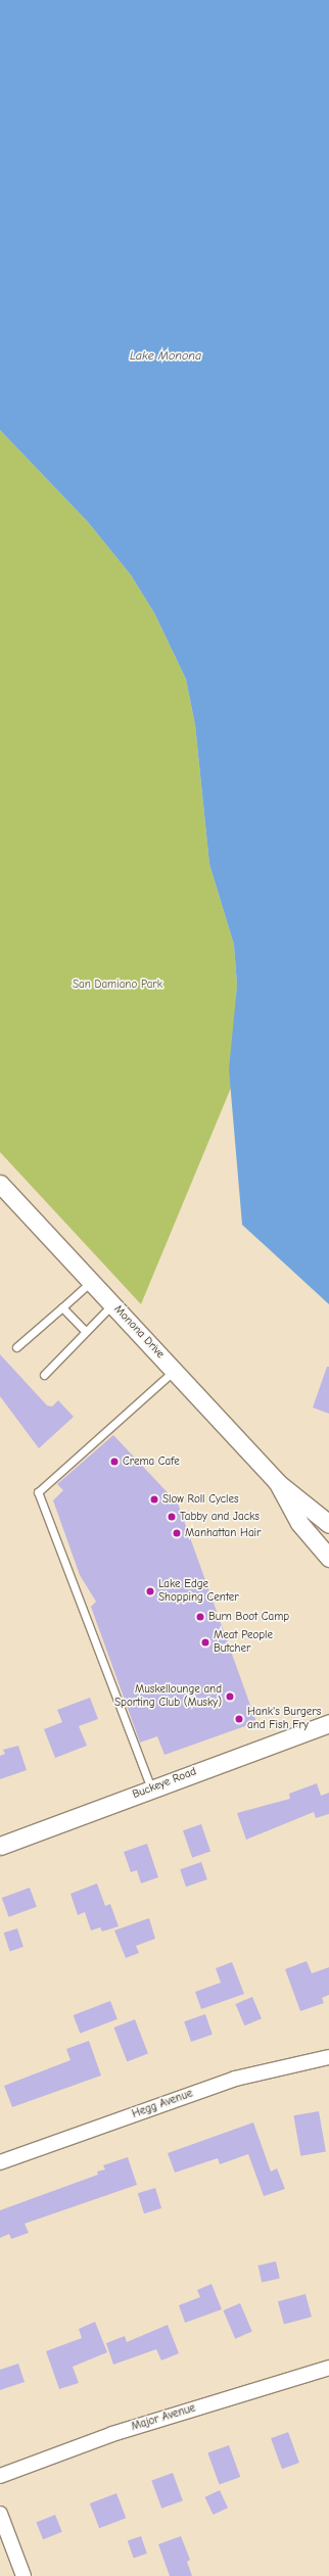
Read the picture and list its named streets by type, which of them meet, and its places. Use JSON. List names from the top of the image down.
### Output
{
  "streets": {
    "street": [
      "Monona Drive",
      "Buckeye Road",
      "Hegg Avenue",
      "Major Avenue"
    ]
  },
  "water": ["Lake Monona"],
  "parks": ["San Damiano Park"],
  "places": [
    "Crema Cafe",
    "Slow Roll Cycles",
    "Tabby and Jacks",
    "Manhattan Hair",
    "Lake Edge Shopping Center",
    "Burn Boot Camp",
    "Meat People Butcher",
    "Muskellounge and Sporting Club (Musky)",
    "Hank's Burgers and Fish Fry"
  ]
}
